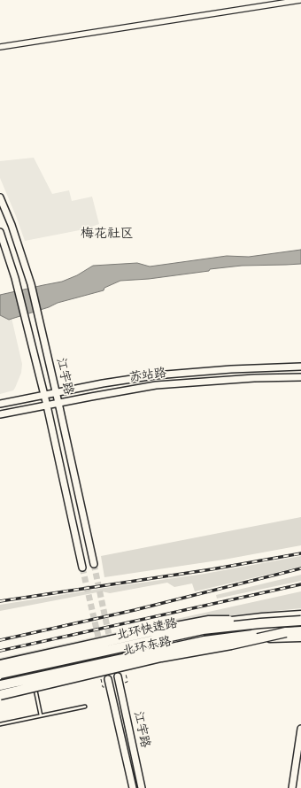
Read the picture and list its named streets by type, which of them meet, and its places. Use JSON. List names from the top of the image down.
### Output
{
  "streets": {
    "highway": ["北环快速路"],
    "main road": ["苏站路", "江宇路", "北环东路"]
  },
  "crossings": [
    ["苏站路", "江宇路"]
  ],
  "districts": ["梅花社区"]
}
